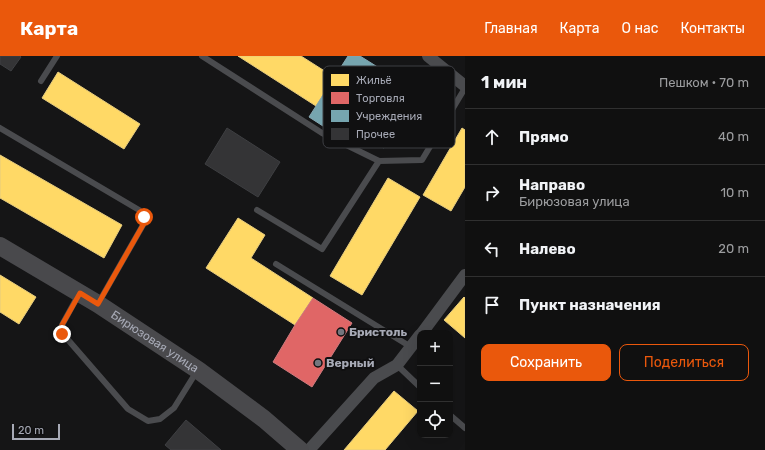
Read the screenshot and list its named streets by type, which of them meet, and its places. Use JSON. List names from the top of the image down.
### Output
{
  "streets": {
    "main road": ["Бирюзовая улица"]
  },
  "places": ["Бристоль", "Верный"],
  "legend": [
    "Жильё",
    "Торговля",
    "Учреждения",
    "Прочее"
  ],
  "scale_bar": "20 m",
  "page": {
    "header": "Карта",
    "nav": [
      "Главная",
      "Карта",
      "О нас",
      "Контакты"
    ],
    "heading": ["1 мин", "Пешком · 70 m"],
    "list": [
      ["Прямо", "40 m"],
      ["Направо", "Бирюзовая улица", "10 m"],
      ["Налево", "20 m"],
      "Пункт назначения"
    ],
    "map_buttons": ["+", "−"],
    "buttons": ["Сохранить", "Поделиться"],
    "scale": "20 m"
  }
}
